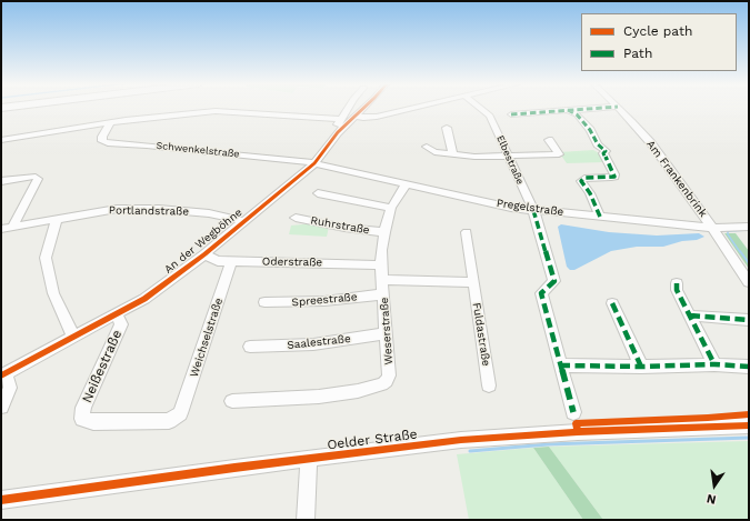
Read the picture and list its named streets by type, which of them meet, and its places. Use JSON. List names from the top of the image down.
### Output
{
  "streets": {
    "street": [
      "Schwenkelstraße",
      "Elbestraße",
      "Am Frankenbrink",
      "Pregelstraße",
      "Portlandstraße",
      "Ruhrstraße",
      "An der Wegböhne",
      "Oderstraße",
      "Spreestraße",
      "Weserstraße",
      "Fuldastraße",
      "Weichselstraße",
      "Saalestraße",
      "Neißestraße",
      "Oelder Straße"
    ]
  },
  "crossings": [
    ["Schwenkelstraße", "Pregelstraße"],
    ["Schwenkelstraße", "An der Wegböhne"],
    ["Elbestraße", "Pregelstraße"],
    ["Am Frankenbrink", "Pregelstraße"],
    ["Pregelstraße", "An der Wegböhne"],
    ["Pregelstraße", "Weserstraße"],
    ["Portlandstraße", "An der Wegböhne"],
    ["Ruhrstraße", "Weserstraße"],
    ["An der Wegböhne", "Oderstraße"],
    ["An der Wegböhne", "Neißestraße"],
    ["Oderstraße", "Weserstraße"],
    ["Oderstraße", "Weichselstraße"],
    ["Spreestraße", "Weserstraße"],
    ["Weserstraße", "Saalestraße"],
    ["Weichselstraße", "Neißestraße"]
  ],
  "legend": ["Cycle path", "Path"],
  "north": "bottom"
}
